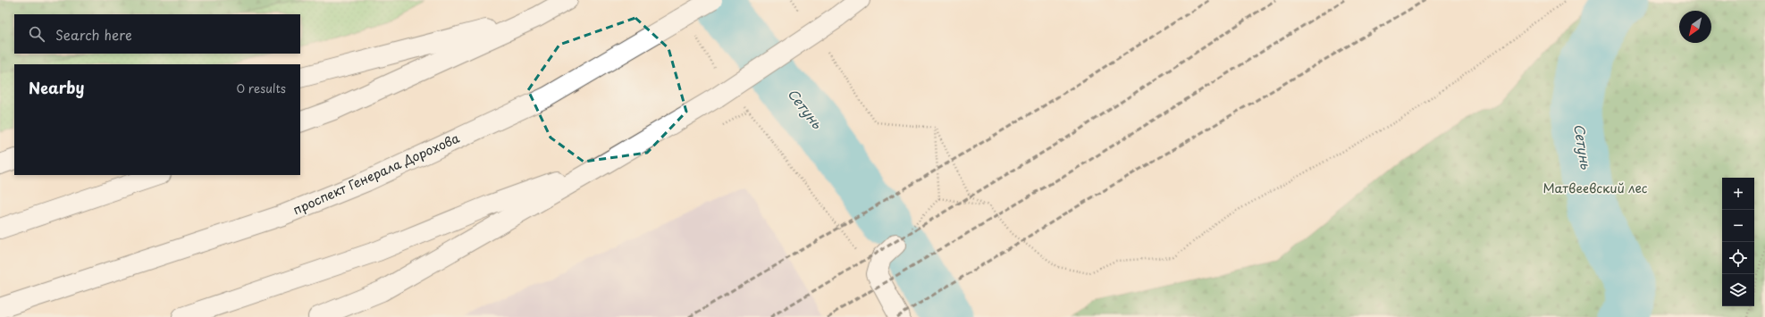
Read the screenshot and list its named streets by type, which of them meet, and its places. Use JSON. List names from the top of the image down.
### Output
{
  "streets": {
    "main road": ["проспект Генерала Дорохова"]
  },
  "water": ["Сетунь"],
  "parks": ["Матвеевский лес"],
  "north": "bottom left",
  "page": {
    "search": "Search here",
    "heading": ["Nearby", "0 results"],
    "map_buttons": ["+", "−"]
  }
}
